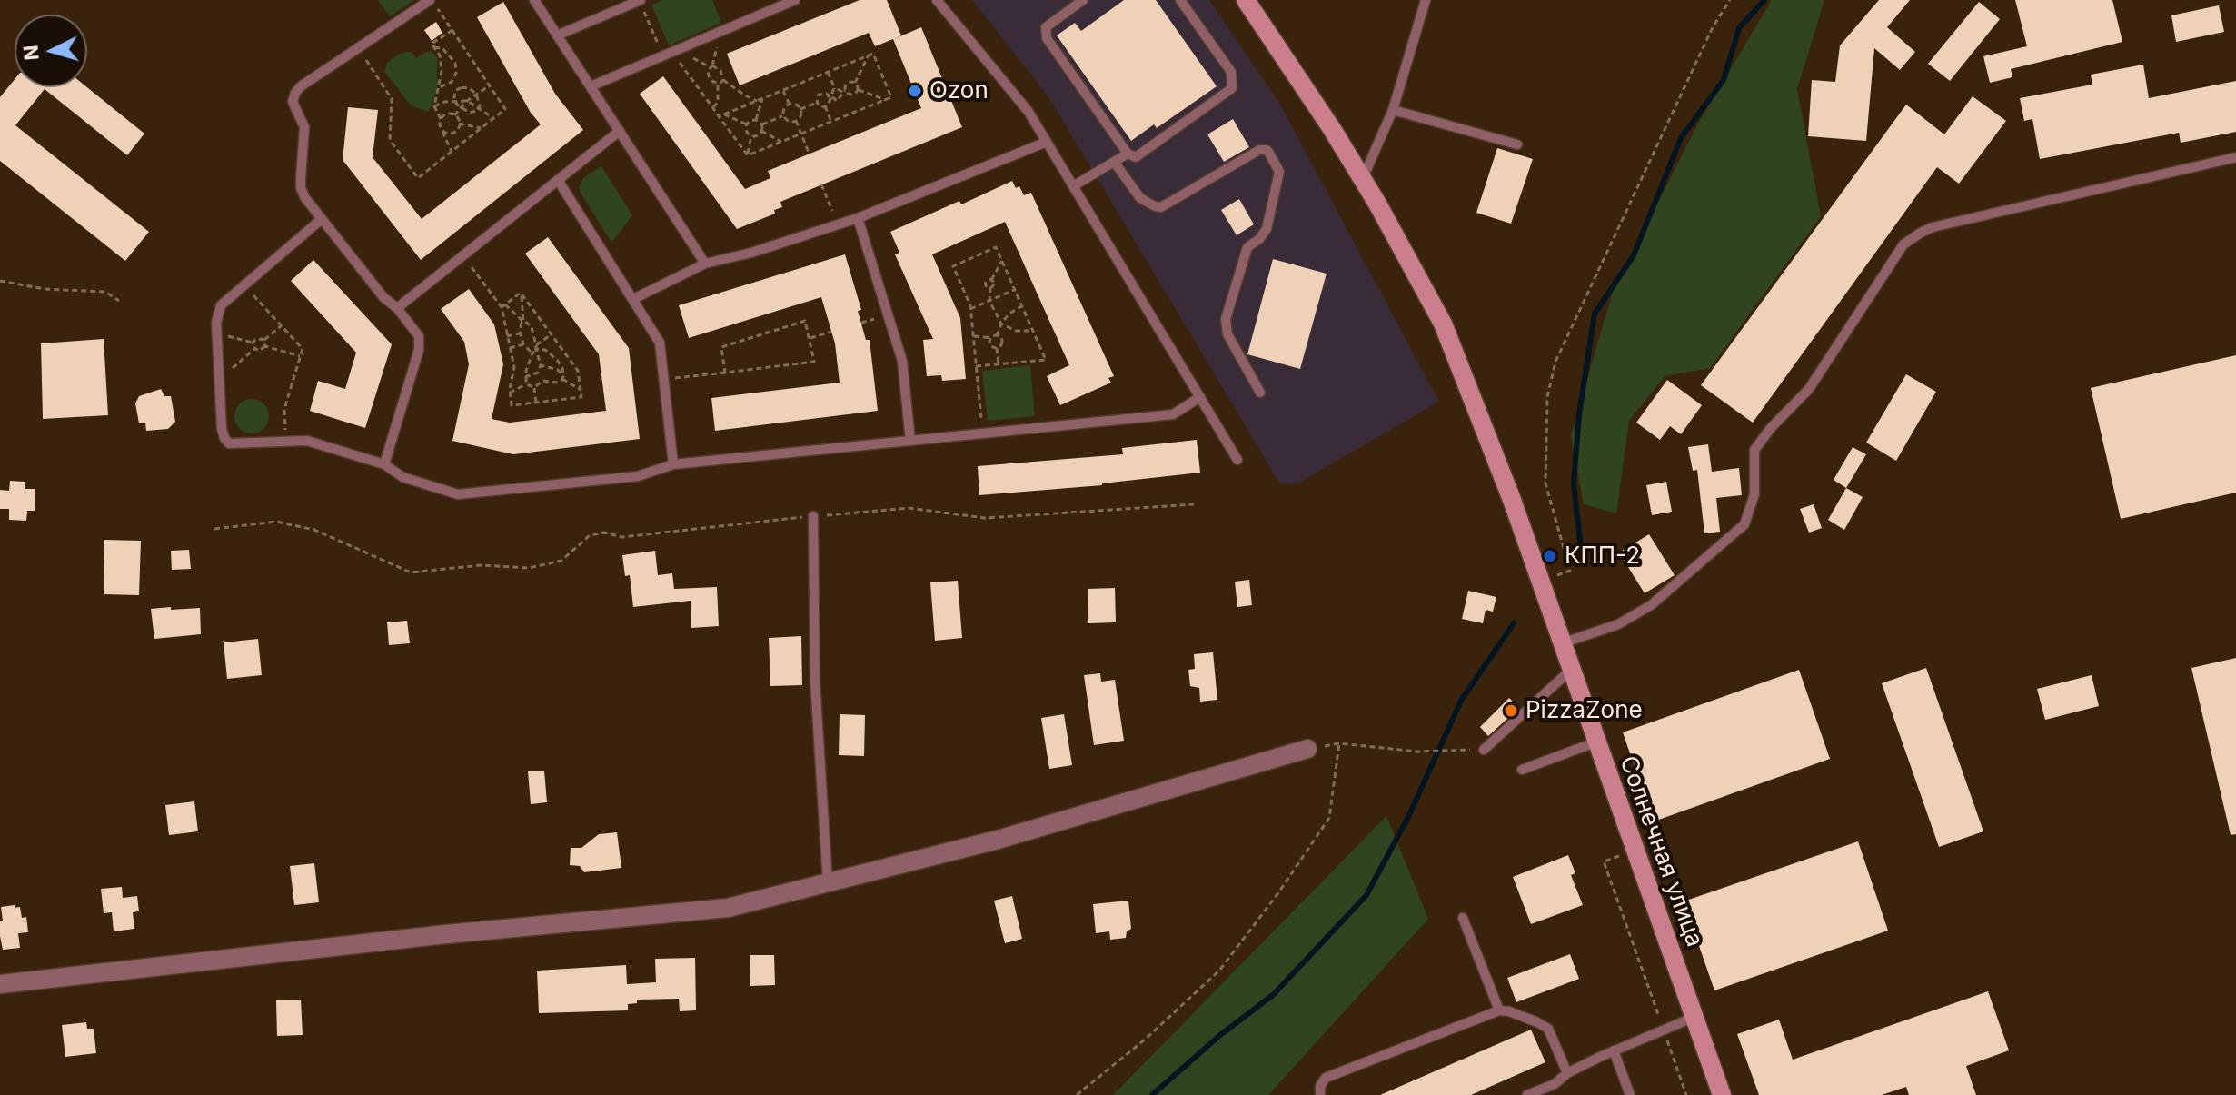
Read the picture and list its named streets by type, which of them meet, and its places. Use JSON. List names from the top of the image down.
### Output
{
  "streets": {
    "street": ["Солнечная улица"]
  },
  "places": ["Ozon", "КПП-2", "PizzaZone"],
  "north": "left"
}
